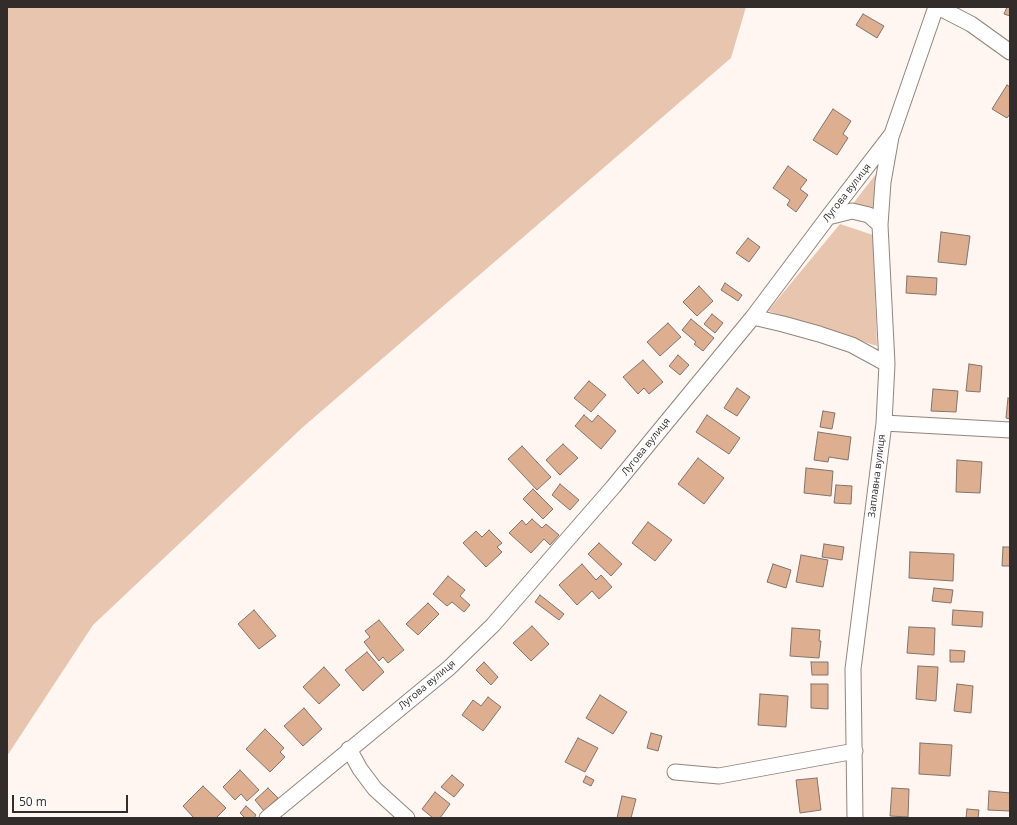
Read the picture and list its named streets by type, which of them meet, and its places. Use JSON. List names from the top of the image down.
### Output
{
  "streets": {
    "street": ["Лугова вулиця", "Заплавна вулиця"]
  },
  "crossings": [
    ["Лугова вулиця", "Заплавна вулиця"]
  ],
  "scale_bar": "50 m"
}
